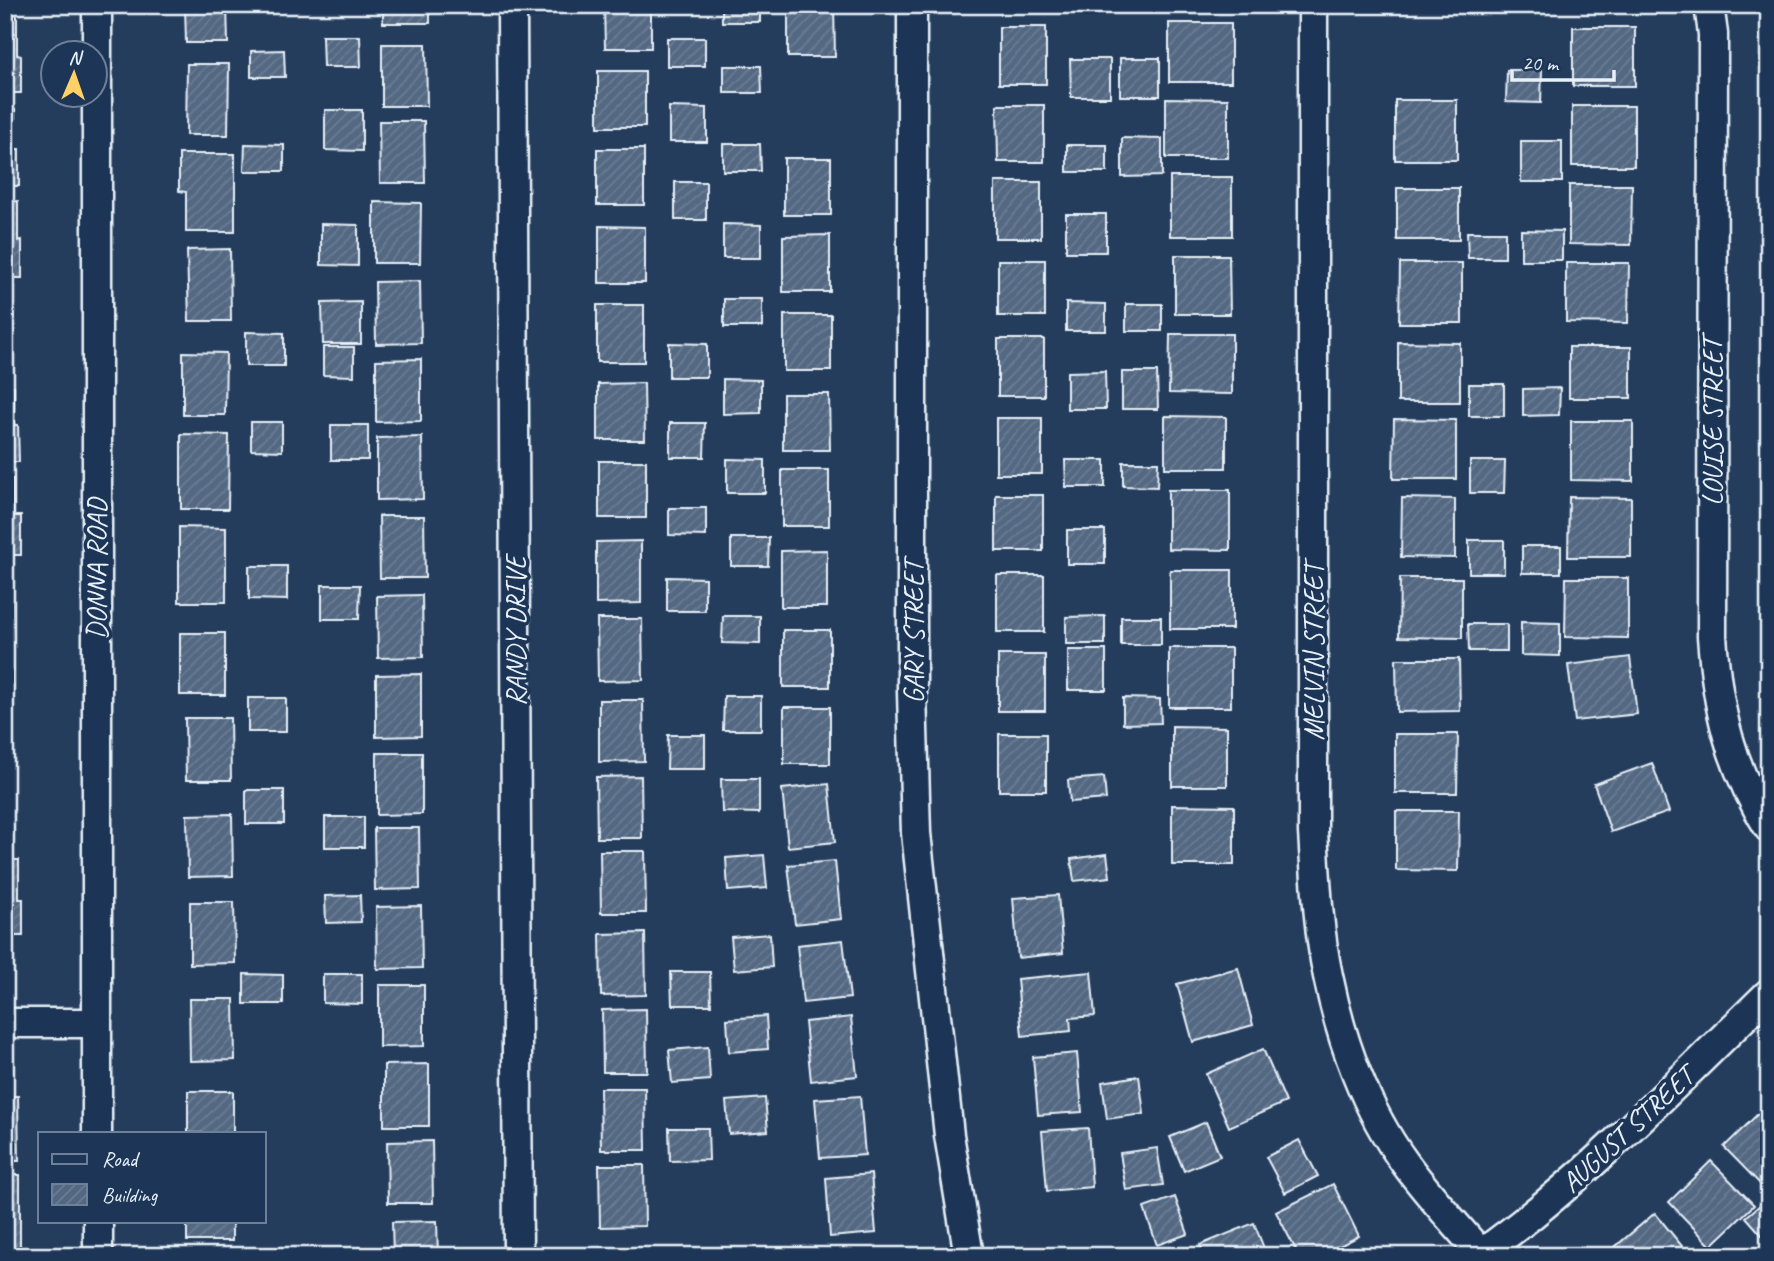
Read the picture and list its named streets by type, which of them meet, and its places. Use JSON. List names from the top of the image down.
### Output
{
  "streets": {
    "street": [
      "LOUISE STREET",
      "DONNA ROAD",
      "RANDY DRIVE",
      "GARY STREET",
      "MELVIN STREET",
      "AUGUST STREET"
    ]
  },
  "crossings": [
    ["MELVIN STREET", "AUGUST STREET"]
  ],
  "legend": ["Road", "Building"],
  "scale_bar": "20 m",
  "north": "top"
}
